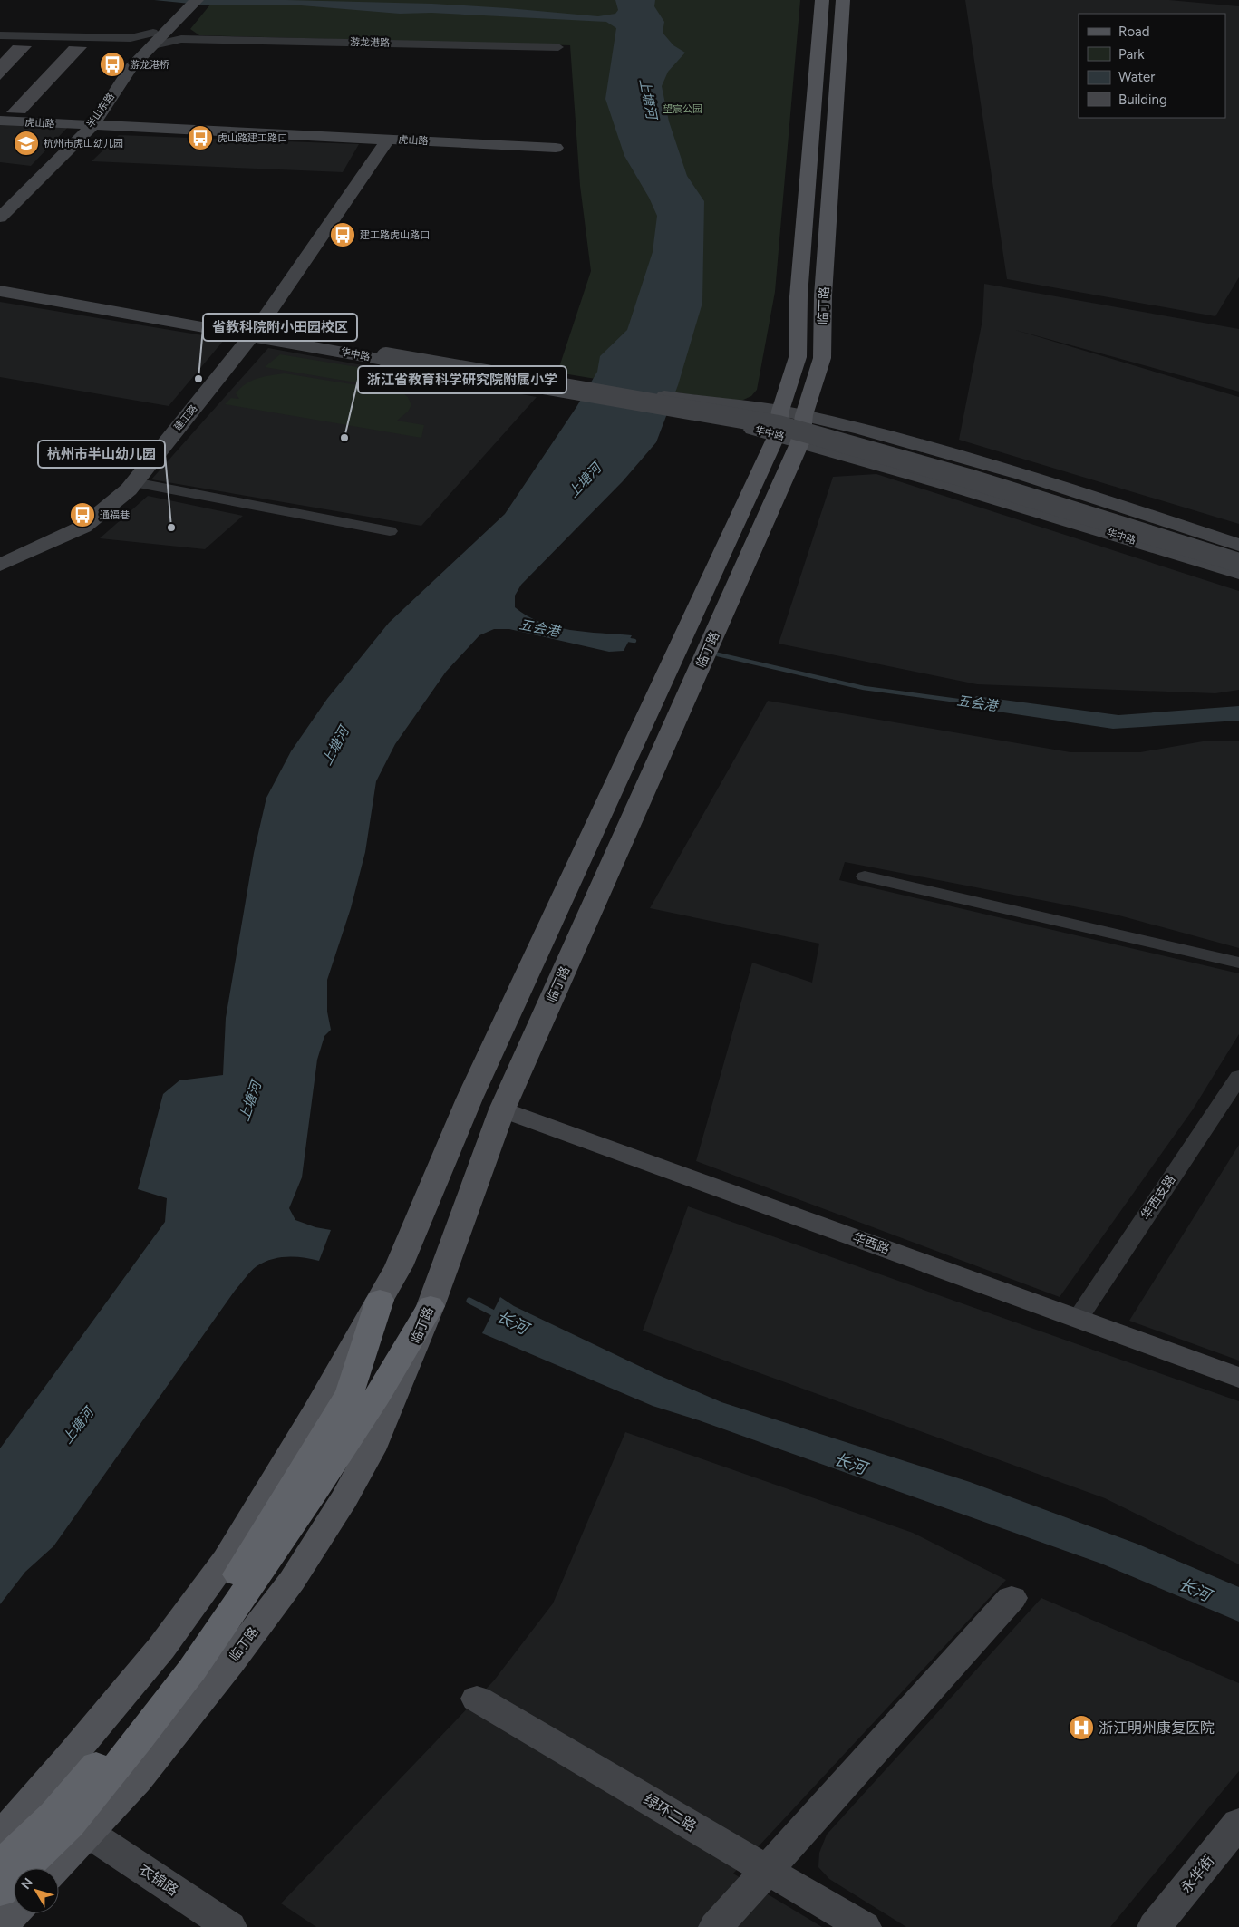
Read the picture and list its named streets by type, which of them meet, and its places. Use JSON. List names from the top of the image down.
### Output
{
  "streets": {
    "main road": [
      "半山东路",
      "虎山路",
      "临丁路",
      "华中路",
      "建工路",
      "华西路",
      "绿环二路",
      "永华街",
      "衣锦路"
    ],
    "street": ["游龙港路", "华西支路"]
  },
  "crossings": [
    ["游龙港路", "半山东路"],
    ["半山东路", "虎山路"],
    ["虎山路", "建工路"],
    ["临丁路", "华中路"],
    ["临丁路", "华西路"],
    ["临丁路", "衣锦路"],
    ["华中路", "建工路"],
    ["华西支路", "华西路"]
  ],
  "water": ["上塘河", "五会港", "长河"],
  "parks": ["望宸公园"],
  "places": {
    "bus stop": [
      "游龙港桥",
      "虎山路建工路口",
      "建工路虎山路口",
      "通福巷"
    ],
    "school or university": ["杭州市虎山幼儿园"],
    "other": ["省教科院附小田园校区", "浙江省教育科学研究院附属小学", "杭州市半山幼儿园"],
    "hospital": ["浙江明州康复医院"]
  },
  "legend": [
    "Road",
    "Park",
    "Water",
    "Building"
  ],
  "north": "top left"
}
